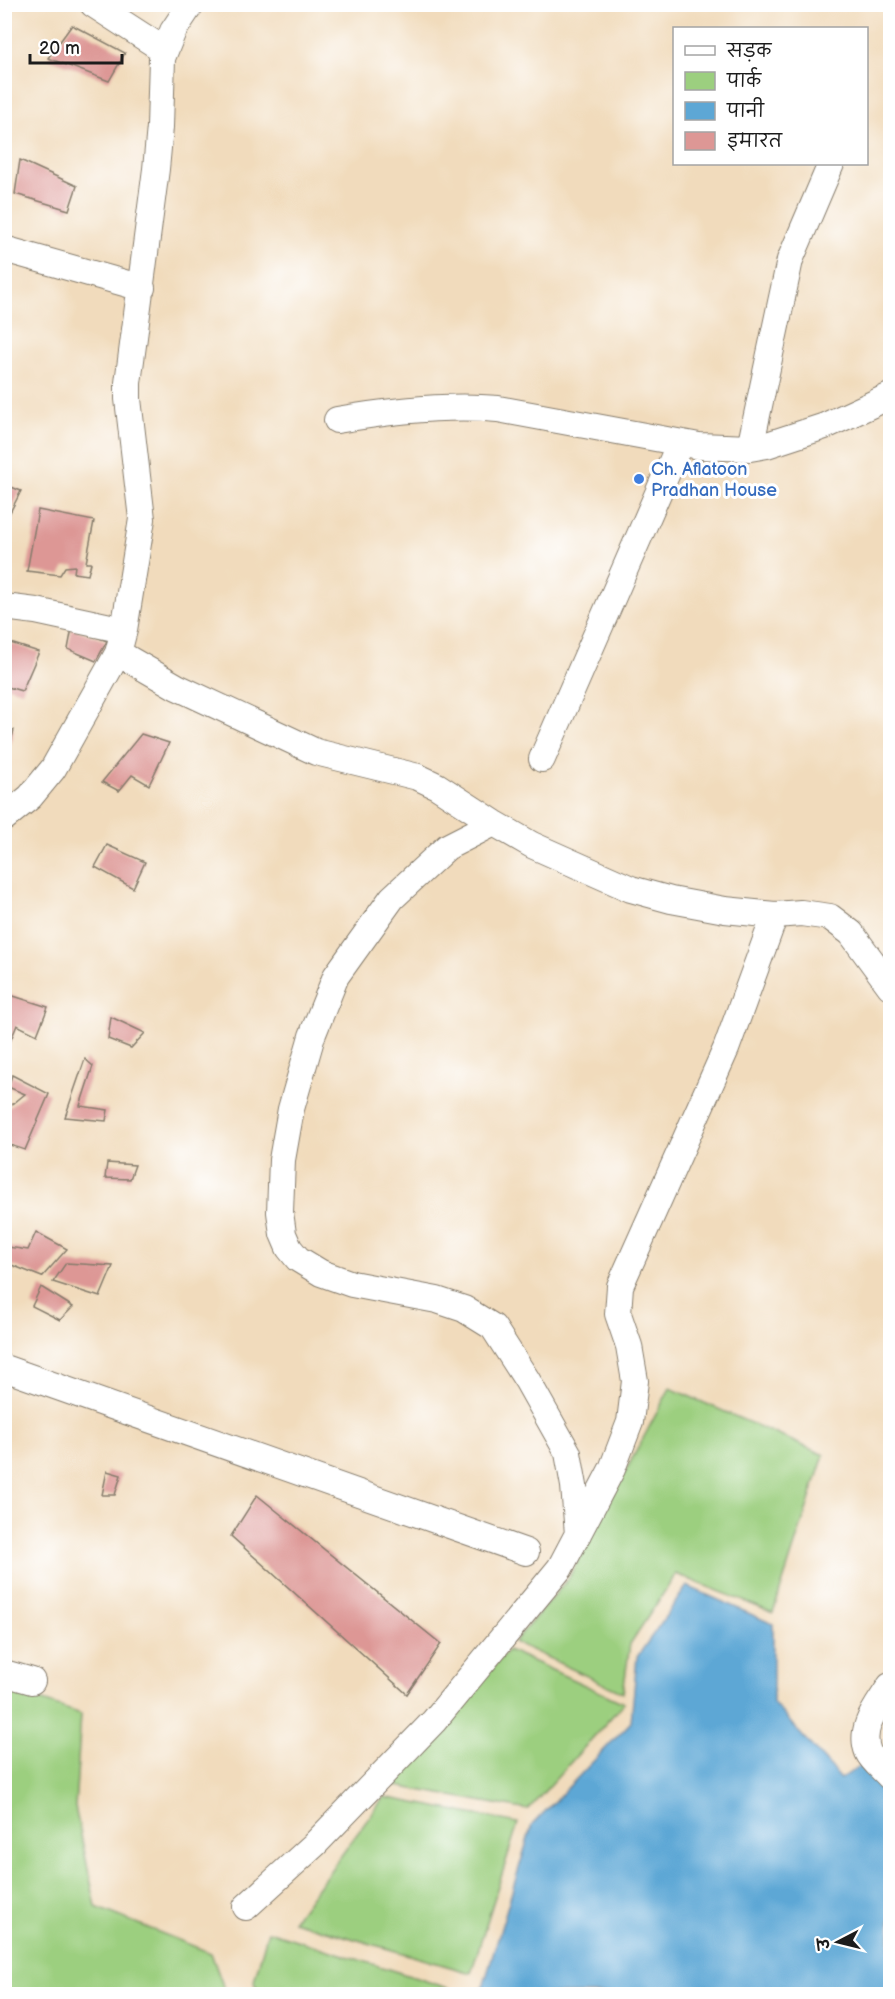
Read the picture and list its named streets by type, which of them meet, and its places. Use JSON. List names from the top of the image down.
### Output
{
  "places": ["Ch. Aflatoon Pradhan House"],
  "legend": [
    "सड़क",
    "पार्क",
    "पानी",
    "इमारत"
  ],
  "scale_bar": "20 m",
  "north": "left"
}
